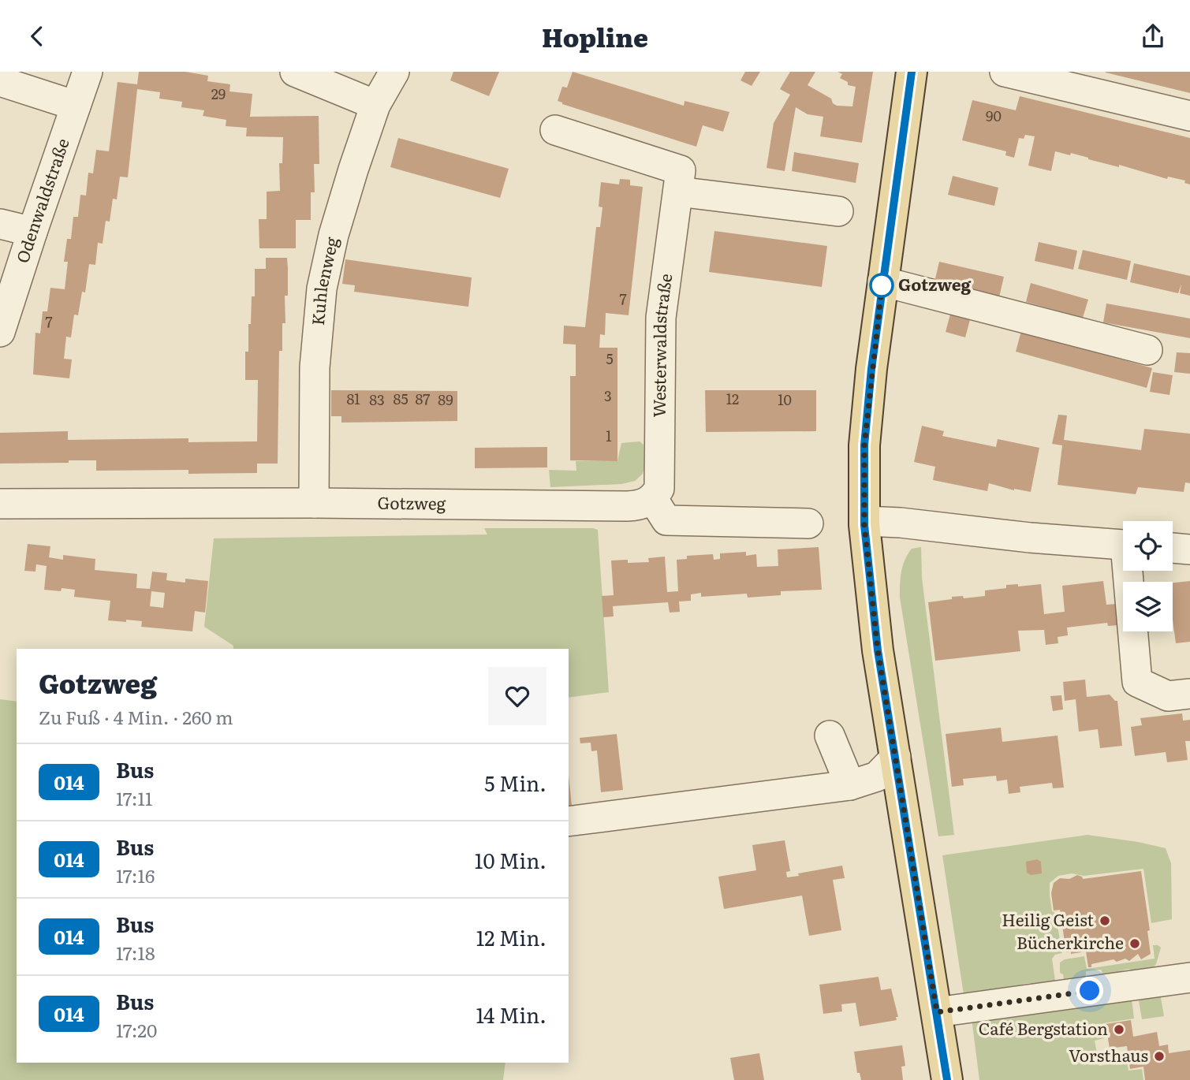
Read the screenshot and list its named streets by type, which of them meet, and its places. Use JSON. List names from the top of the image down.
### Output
{
  "streets": {
    "street": [
      "Odenwaldstraße",
      "Kuhlenweg",
      "Westerwaldstraße",
      "Gotzweg"
    ]
  },
  "crossings": [
    ["Kuhlenweg", "Gotzweg"],
    ["Westerwaldstraße", "Gotzweg"]
  ],
  "places": [
    "Gotzweg",
    "Heilig Geist",
    "Bücherkirche",
    "Café Bergstation",
    "Vorsthaus"
  ],
  "lines": ["bus line 014"],
  "house_numbers": [
    "29",
    "90",
    "7",
    "7",
    "5",
    "3",
    "81",
    "85",
    "87",
    "12",
    "83",
    "89",
    "10",
    "1"
  ],
  "page": {
    "header": "Hopline",
    "heading": ["Gotzweg", "Zu Fuß · 4 Min. · 260 m"],
    "list": [
      {
        "mark": "014",
        "name": "Bus",
        "note": "17:11",
        "value": "5 Min."
      },
      {
        "mark": "014",
        "name": "Bus",
        "note": "17:16",
        "value": "10 Min."
      },
      {
        "mark": "014",
        "name": "Bus",
        "note": "17:18",
        "value": "12 Min."
      },
      {
        "mark": "014",
        "name": "Bus",
        "note": "17:20",
        "value": "14 Min."
      }
    ]
  }
}
